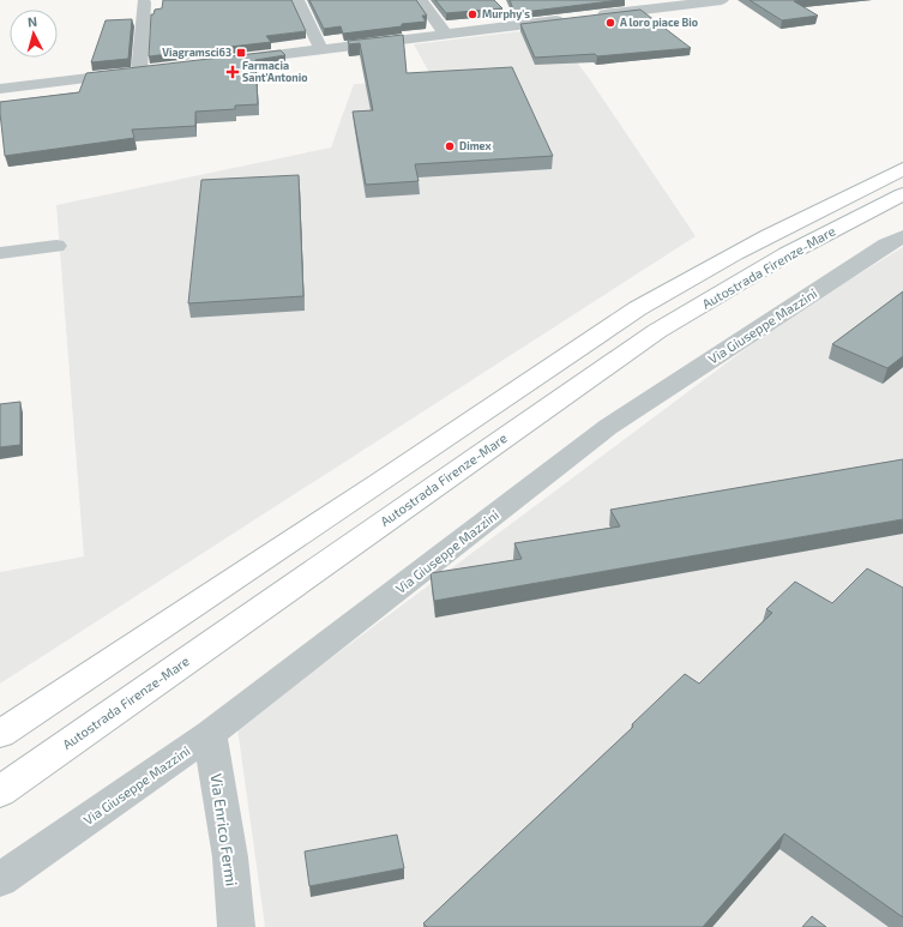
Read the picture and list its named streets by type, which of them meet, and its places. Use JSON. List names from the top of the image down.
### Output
{
  "streets": {
    "highway": ["Autostrada Firenze-Mare"],
    "street": ["Via Giuseppe Mazzini", "Via Enrico Fermi"]
  },
  "crossings": [
    ["Via Giuseppe Mazzini", "Via Enrico Fermi"]
  ],
  "places": {
    "other": ["Murphy's", "A loro piace Bio", "Dimex"],
    "transit": ["Viagramsci63"],
    "health": ["Farmacia Sant'Antonio"]
  },
  "north": "top"
}
